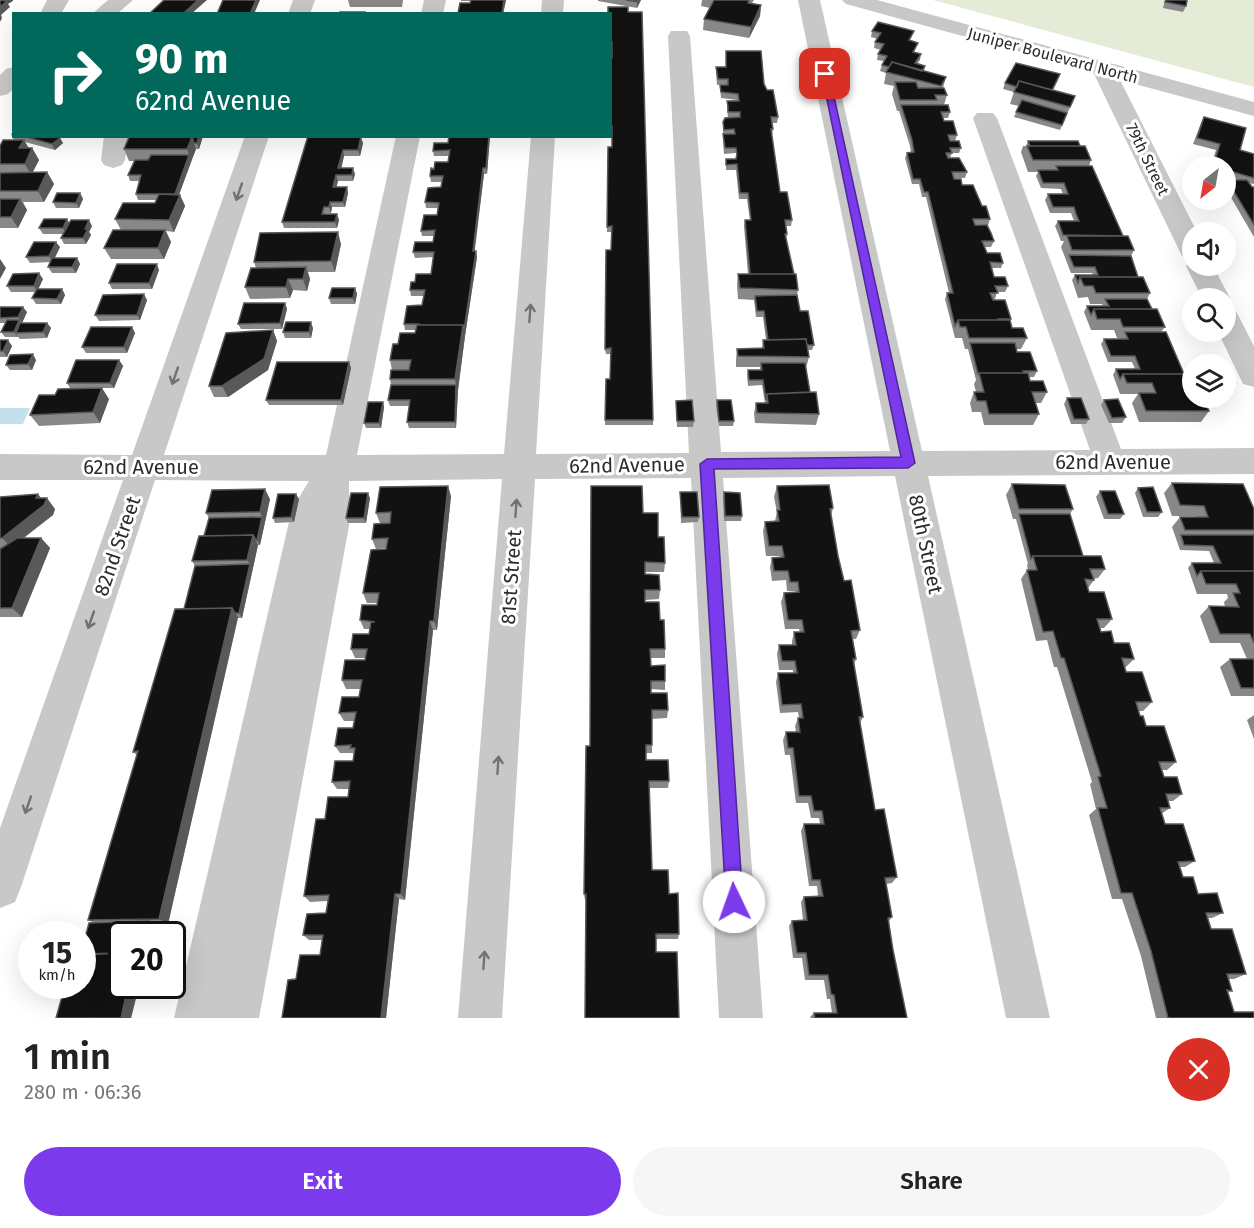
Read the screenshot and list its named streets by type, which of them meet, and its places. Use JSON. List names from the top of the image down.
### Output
{
  "streets": {
    "street": [
      "Juniper Boulevard North",
      "79th Street",
      "62nd Avenue",
      "80th Street",
      "82nd Street",
      "81st Street"
    ]
  },
  "crossings": [
    ["Juniper Boulevard North", "79th Street"],
    ["62nd Avenue", "80th Street"],
    ["62nd Avenue", "82nd Street"],
    ["62nd Avenue", "81st Street"]
  ],
  "north": "bottom left",
  "page": {
    "turn": ["90 m", "62nd Avenue"],
    "speed": "15 km/h",
    "limit": "20",
    "heading": ["1 min", "280 m · 06:36"],
    "buttons": ["Exit", "Share"]
  }
}
